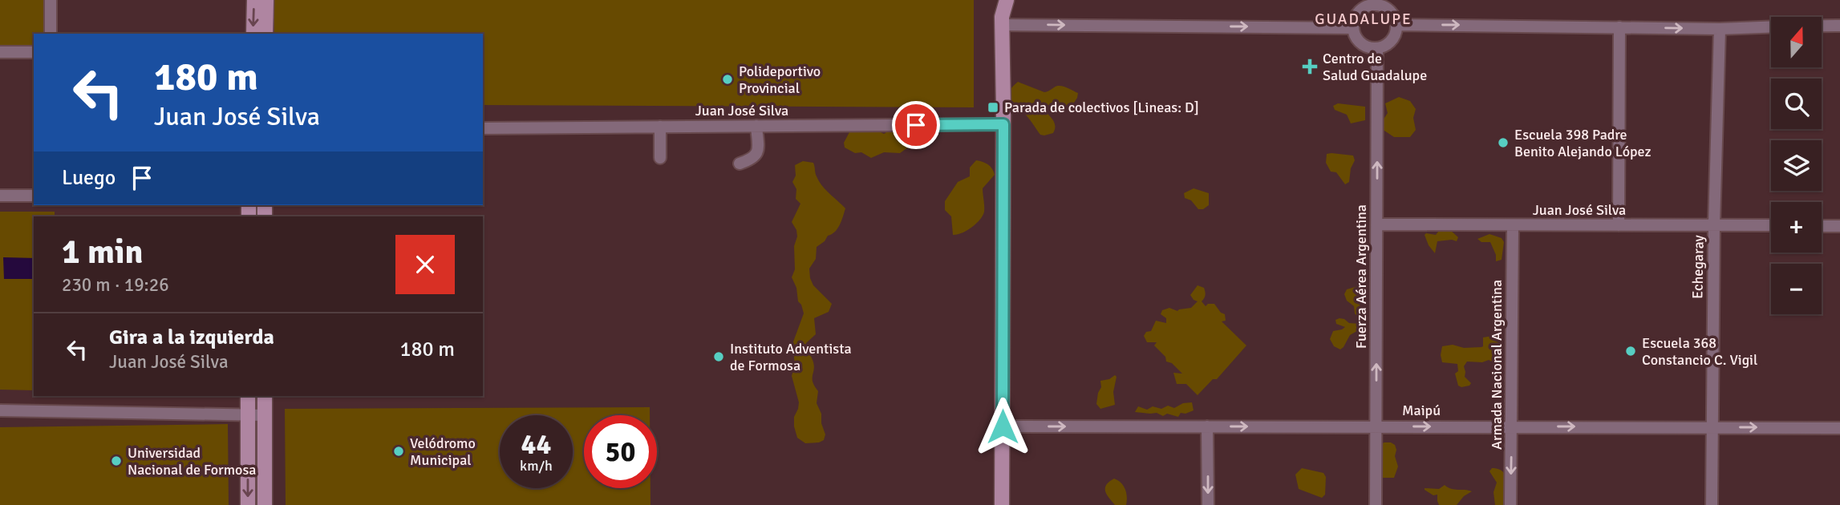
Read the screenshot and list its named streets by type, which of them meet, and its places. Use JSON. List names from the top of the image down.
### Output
{
  "streets": {
    "street": [
      "Juan José Silva",
      "Echegaray",
      "Fuerza Aérea Argentina",
      "Armada Nacional Argentina",
      "Maipú"
    ]
  },
  "crossings": [
    ["Juan José Silva", "Echegaray"],
    ["Juan José Silva", "Fuerza Aérea Argentina"],
    ["Juan José Silva", "Armada Nacional Argentina"],
    ["Echegaray", "Maipú"],
    ["Fuerza Aérea Argentina", "Maipú"],
    ["Armada Nacional Argentina", "Maipú"]
  ],
  "one_way": ["Fuerza Aérea Argentina", "Maipú"],
  "districts": ["GUADALUPE"],
  "places": {
    "health": ["Centro de Salud Guadalupe"],
    "other": [
      "Polideportivo Provincial",
      "Escuela 398 Padre Benito Alejando López",
      "Escuela 368 Constancio C. Vigil",
      "Instituto Adventista de Formosa",
      "Velódromo Municipal",
      "Universidad Nacional de Formosa"
    ],
    "transit": ["Parada de colectivos [Lineas: D]"]
  },
  "north": "top",
  "page": {
    "map_buttons": ["+", "−"],
    "turn": ["180 m", "Juan José Silva"],
    "then": "Luego",
    "heading": ["1 min", "230 m · 19:26"],
    "list": [
      {
        "name": "Gira a la izquierda",
        "note": "Juan José Silva",
        "value": "180 m"
      }
    ],
    "speed": "44 km/h",
    "limit": "50"
  }
}
